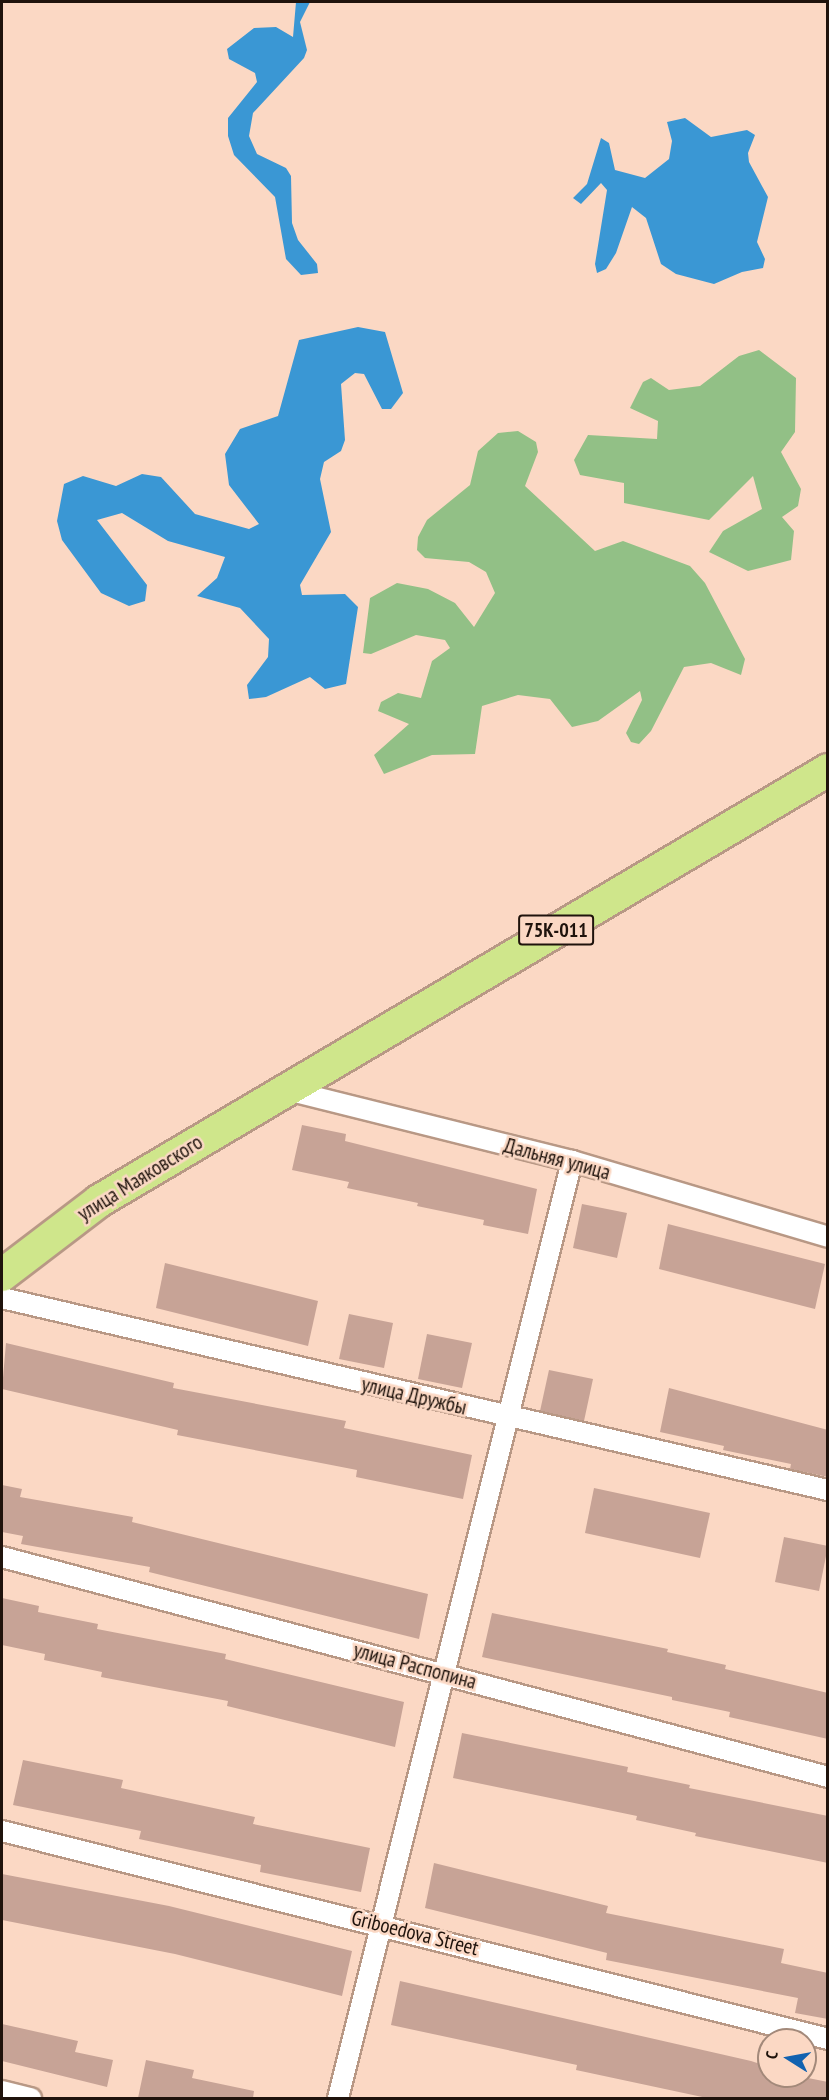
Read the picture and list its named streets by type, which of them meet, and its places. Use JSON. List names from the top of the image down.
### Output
{
  "streets": {
    "main road": ["75К-011", "улица Маяковского"],
    "street": [
      "Дальняя улица",
      "улица Дружбы",
      "улица Распопина",
      "Griboedova Street"
    ]
  },
  "crossings": [
    ["75К-011", "Дальняя улица"],
    ["75К-011", "улица Маяковского"],
    ["Дальняя улица", "улица Маяковского"]
  ],
  "north": "left"
}
